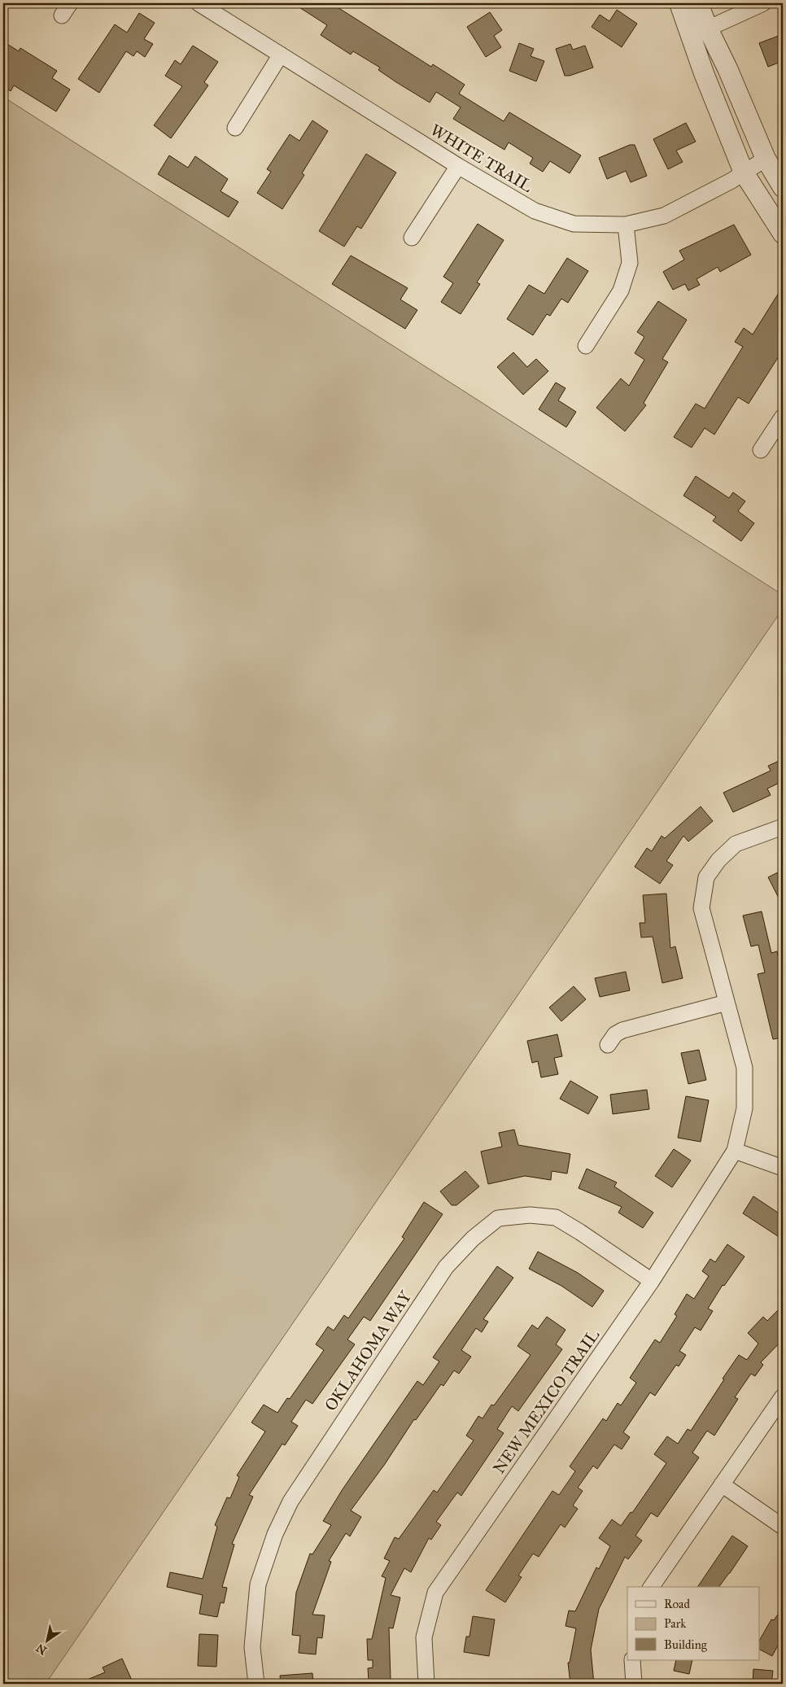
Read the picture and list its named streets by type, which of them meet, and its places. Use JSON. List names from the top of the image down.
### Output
{
  "streets": {
    "street": ["WHITE TRAIL", "OKLAHOMA WAY", "NEW MEXICO TRAIL"]
  },
  "crossings": [
    ["OKLAHOMA WAY", "NEW MEXICO TRAIL"]
  ],
  "legend": ["Road", "Park", "Building"],
  "north": "bottom left"
}
